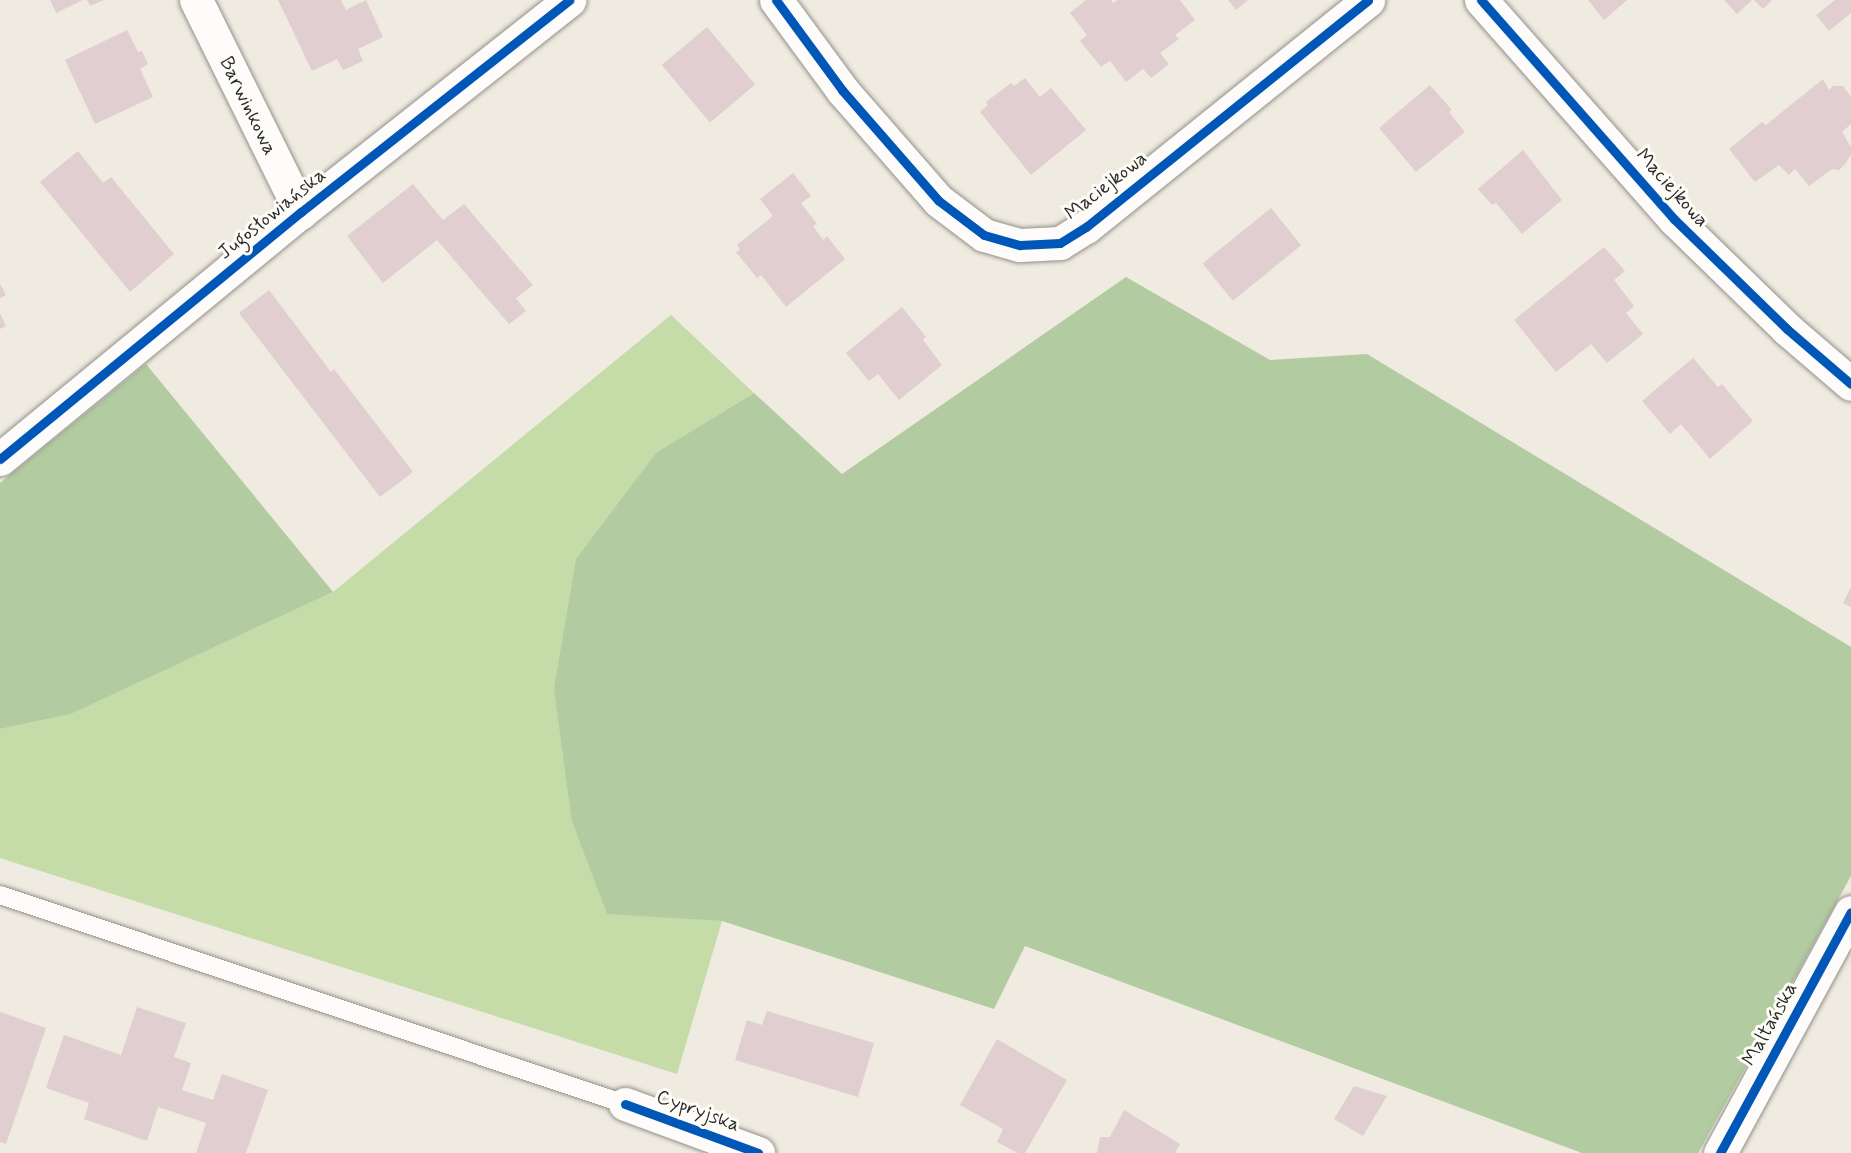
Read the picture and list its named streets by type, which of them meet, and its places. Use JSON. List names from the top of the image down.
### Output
{
  "streets": {
    "street": [
      "Barwinkowa",
      "Maciejkowa",
      "Jugosłowiańska",
      "Maltańska",
      "Cypryjska"
    ]
  },
  "crossings": [
    ["Barwinkowa", "Jugosłowiańska"]
  ]
}
